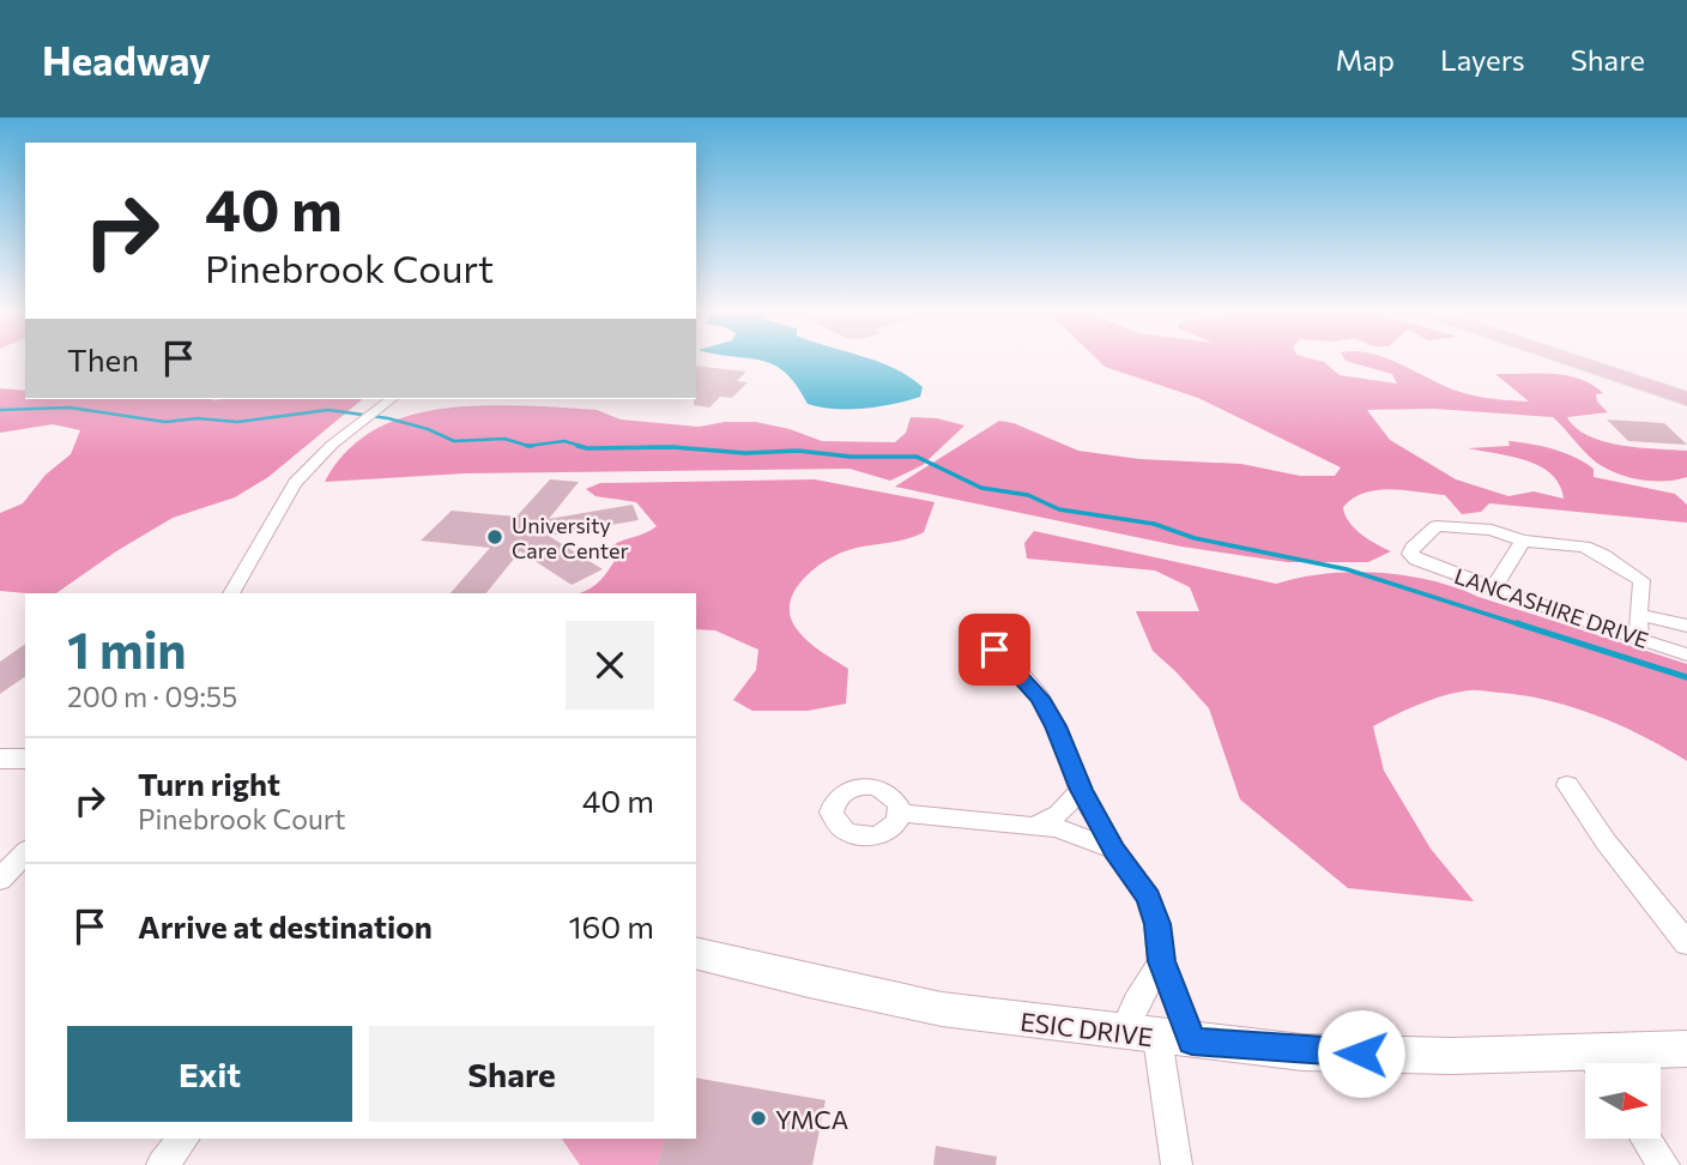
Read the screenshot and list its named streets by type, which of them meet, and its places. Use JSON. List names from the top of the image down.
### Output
{
  "streets": {
    "street": ["LANCASHIRE DRIVE", "ESIC DRIVE"]
  },
  "places": ["University Care Center", "YMCA"],
  "north": "right",
  "page": {
    "header": "Headway",
    "nav": ["Map", "Layers", "Share"],
    "turn": ["40 m", "Pinebrook Court"],
    "then": "Then",
    "heading": ["1 min", "200 m · 09:55"],
    "list": [
      {
        "name": "Turn right",
        "note": "Pinebrook Court",
        "value": "40 m"
      },
      {
        "name": "Arrive at destination",
        "value": "160 m"
      }
    ],
    "buttons": ["Exit", "Share"]
  }
}
